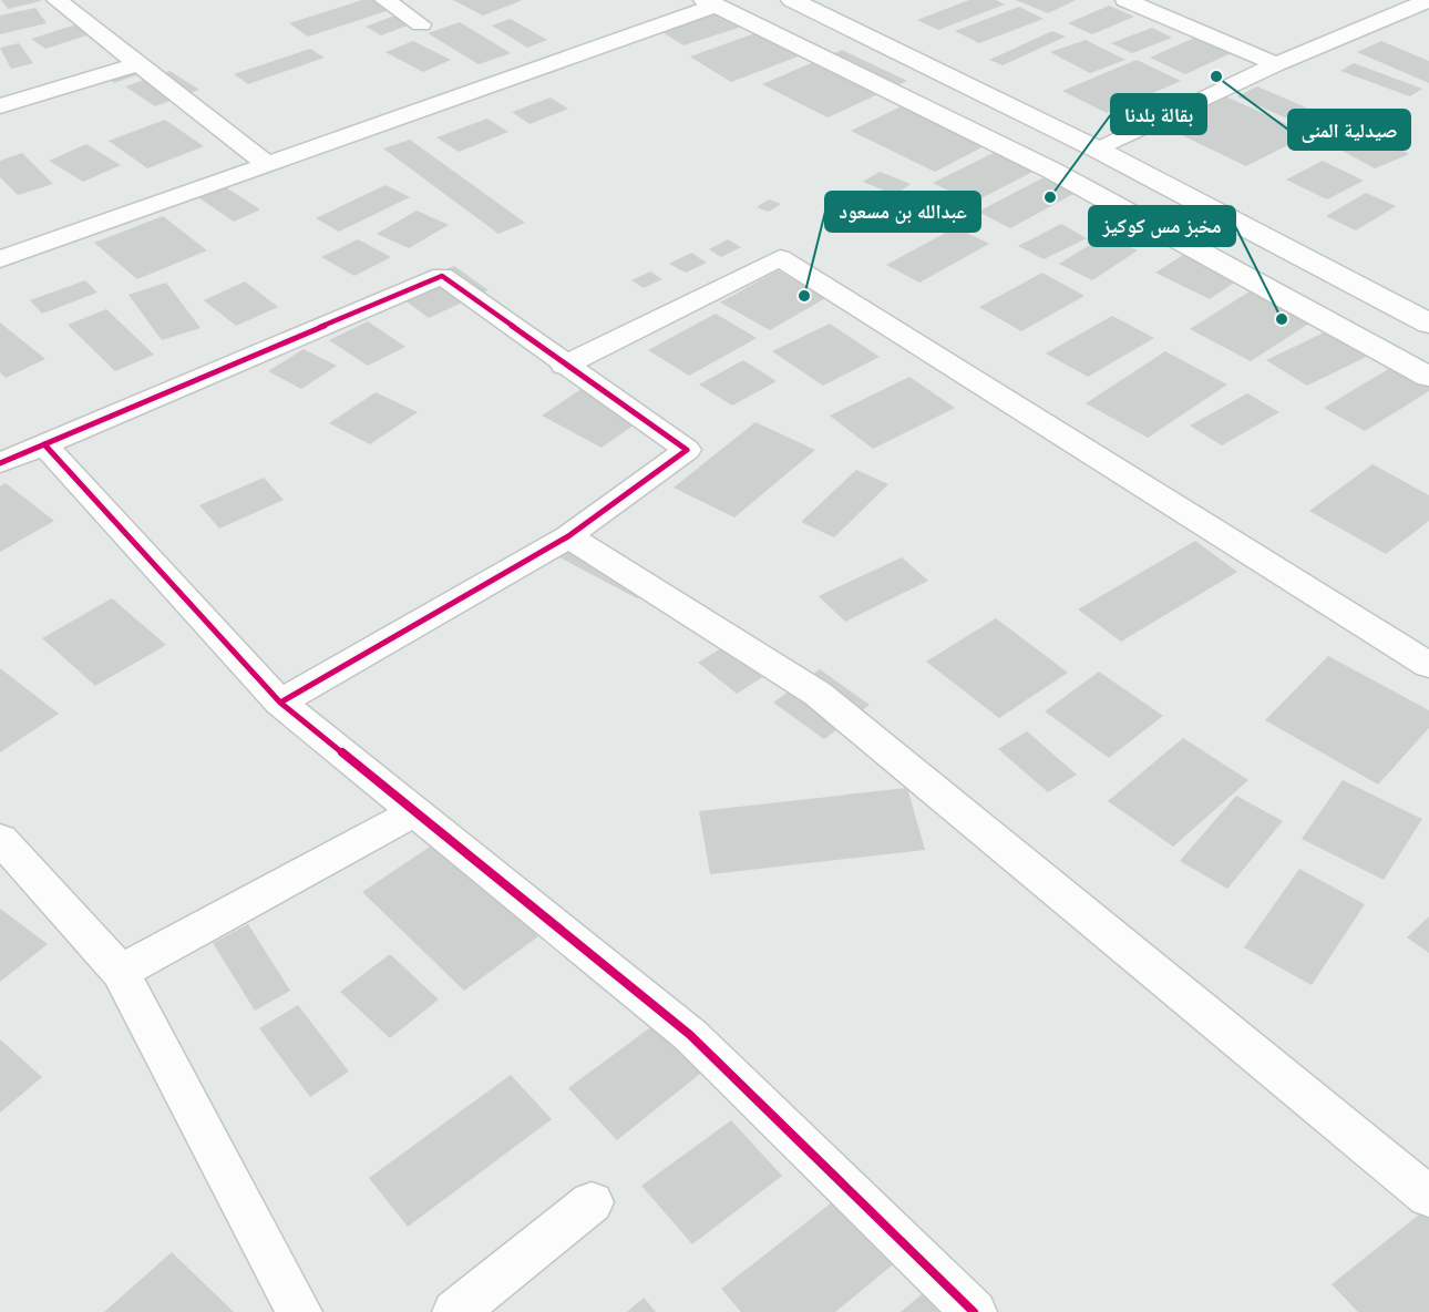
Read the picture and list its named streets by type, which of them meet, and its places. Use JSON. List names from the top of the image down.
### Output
{
  "places": [
    "صيدلية المنى",
    "بقالة بلدنا",
    "عبدالله بن مسعود",
    "مخبز مس كوكيز"
  ]
}
